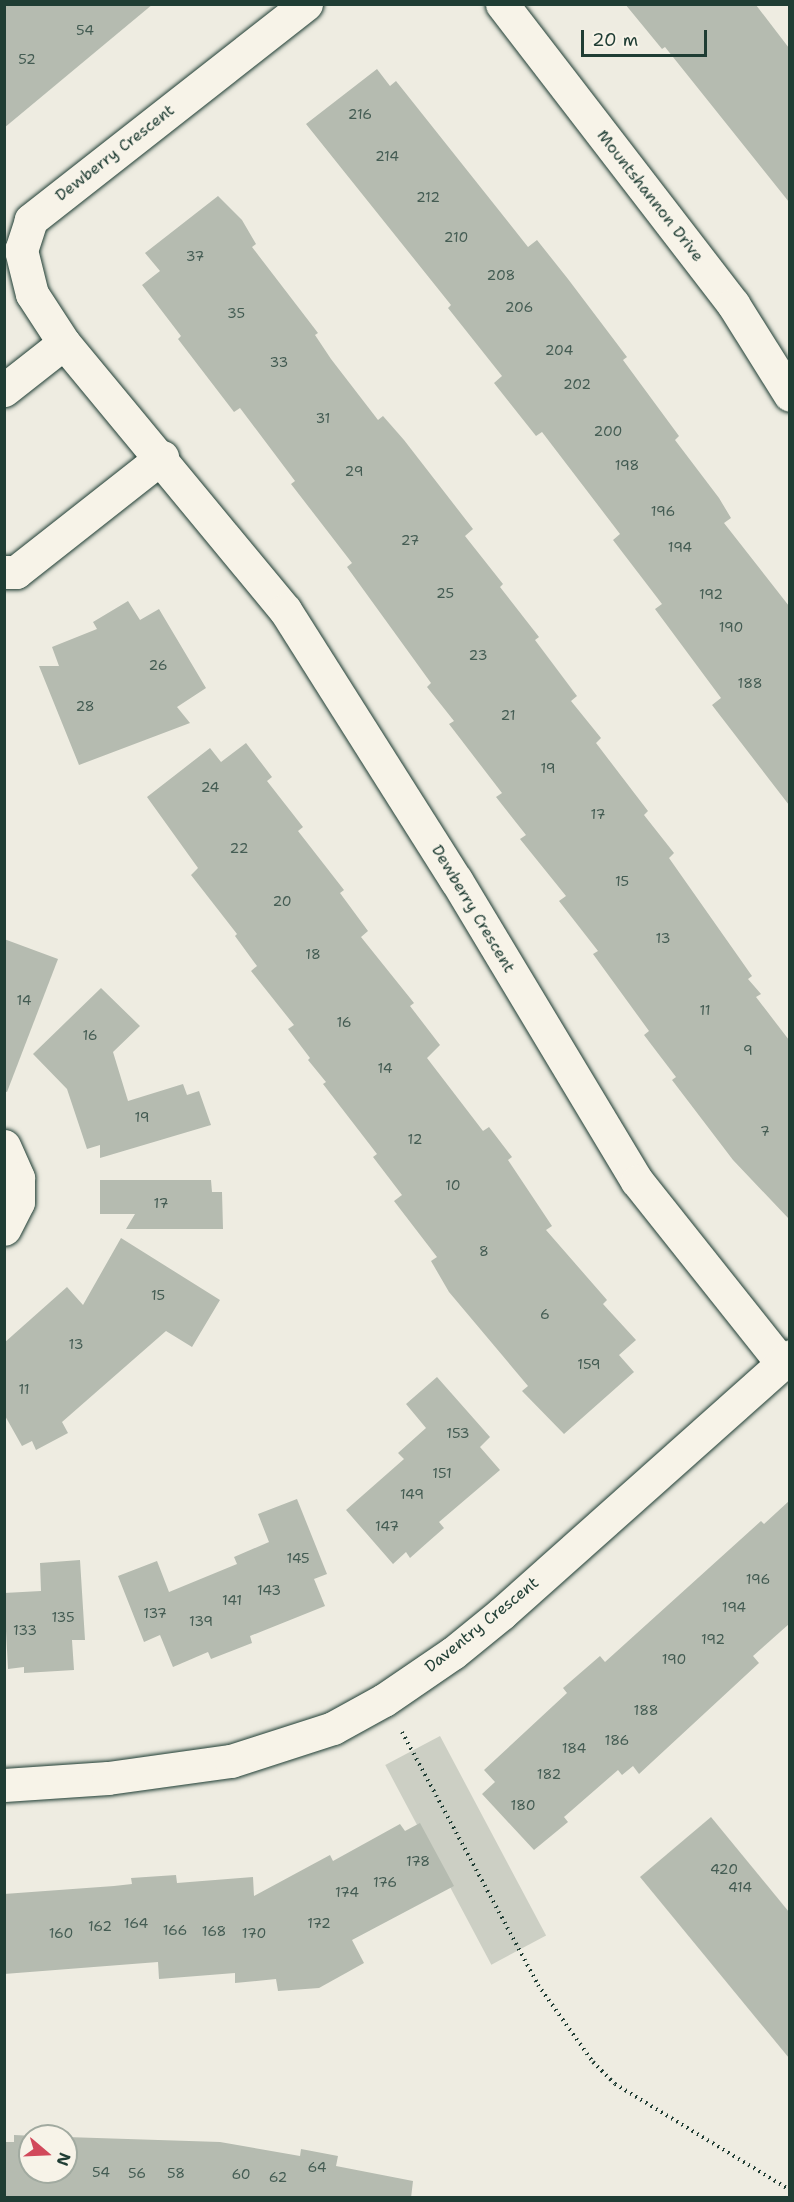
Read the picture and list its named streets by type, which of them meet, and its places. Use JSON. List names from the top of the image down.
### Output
{
  "streets": {
    "street": ["Dewberry Crescent", "Mountshannon Drive", "Daventry Crescent"]
  },
  "crossings": [
    ["Dewberry Crescent", "Daventry Crescent"]
  ],
  "house_numbers": [
    "54",
    "52",
    "216",
    "214",
    "212",
    "210",
    "37",
    "208",
    "206",
    "35",
    "204",
    "33",
    "202",
    "31",
    "200",
    "198",
    "29",
    "196",
    "27",
    "194",
    "25",
    "192",
    "190",
    "23",
    "26",
    "188",
    "28",
    "21",
    "19",
    "24",
    "17",
    "22",
    "15",
    "20",
    "13",
    "18",
    "14",
    "11",
    "16",
    "16",
    "9",
    "14",
    "19",
    "7",
    "12",
    "10",
    "17",
    "8",
    "15",
    "6",
    "13",
    "159",
    "11",
    "153",
    "151",
    "149",
    "147",
    "145",
    "196",
    "143",
    "141",
    "194",
    "137",
    "135",
    "139",
    "133",
    "192",
    "190",
    "188",
    "186",
    "184",
    "182",
    "180",
    "178",
    "420",
    "176",
    "414",
    "174",
    "164",
    "172",
    "162",
    "166",
    "168",
    "160",
    "170",
    "64",
    "54",
    "56",
    "58",
    "60",
    "62"
  ],
  "scale_bar": "20 m",
  "north": "right"
}
